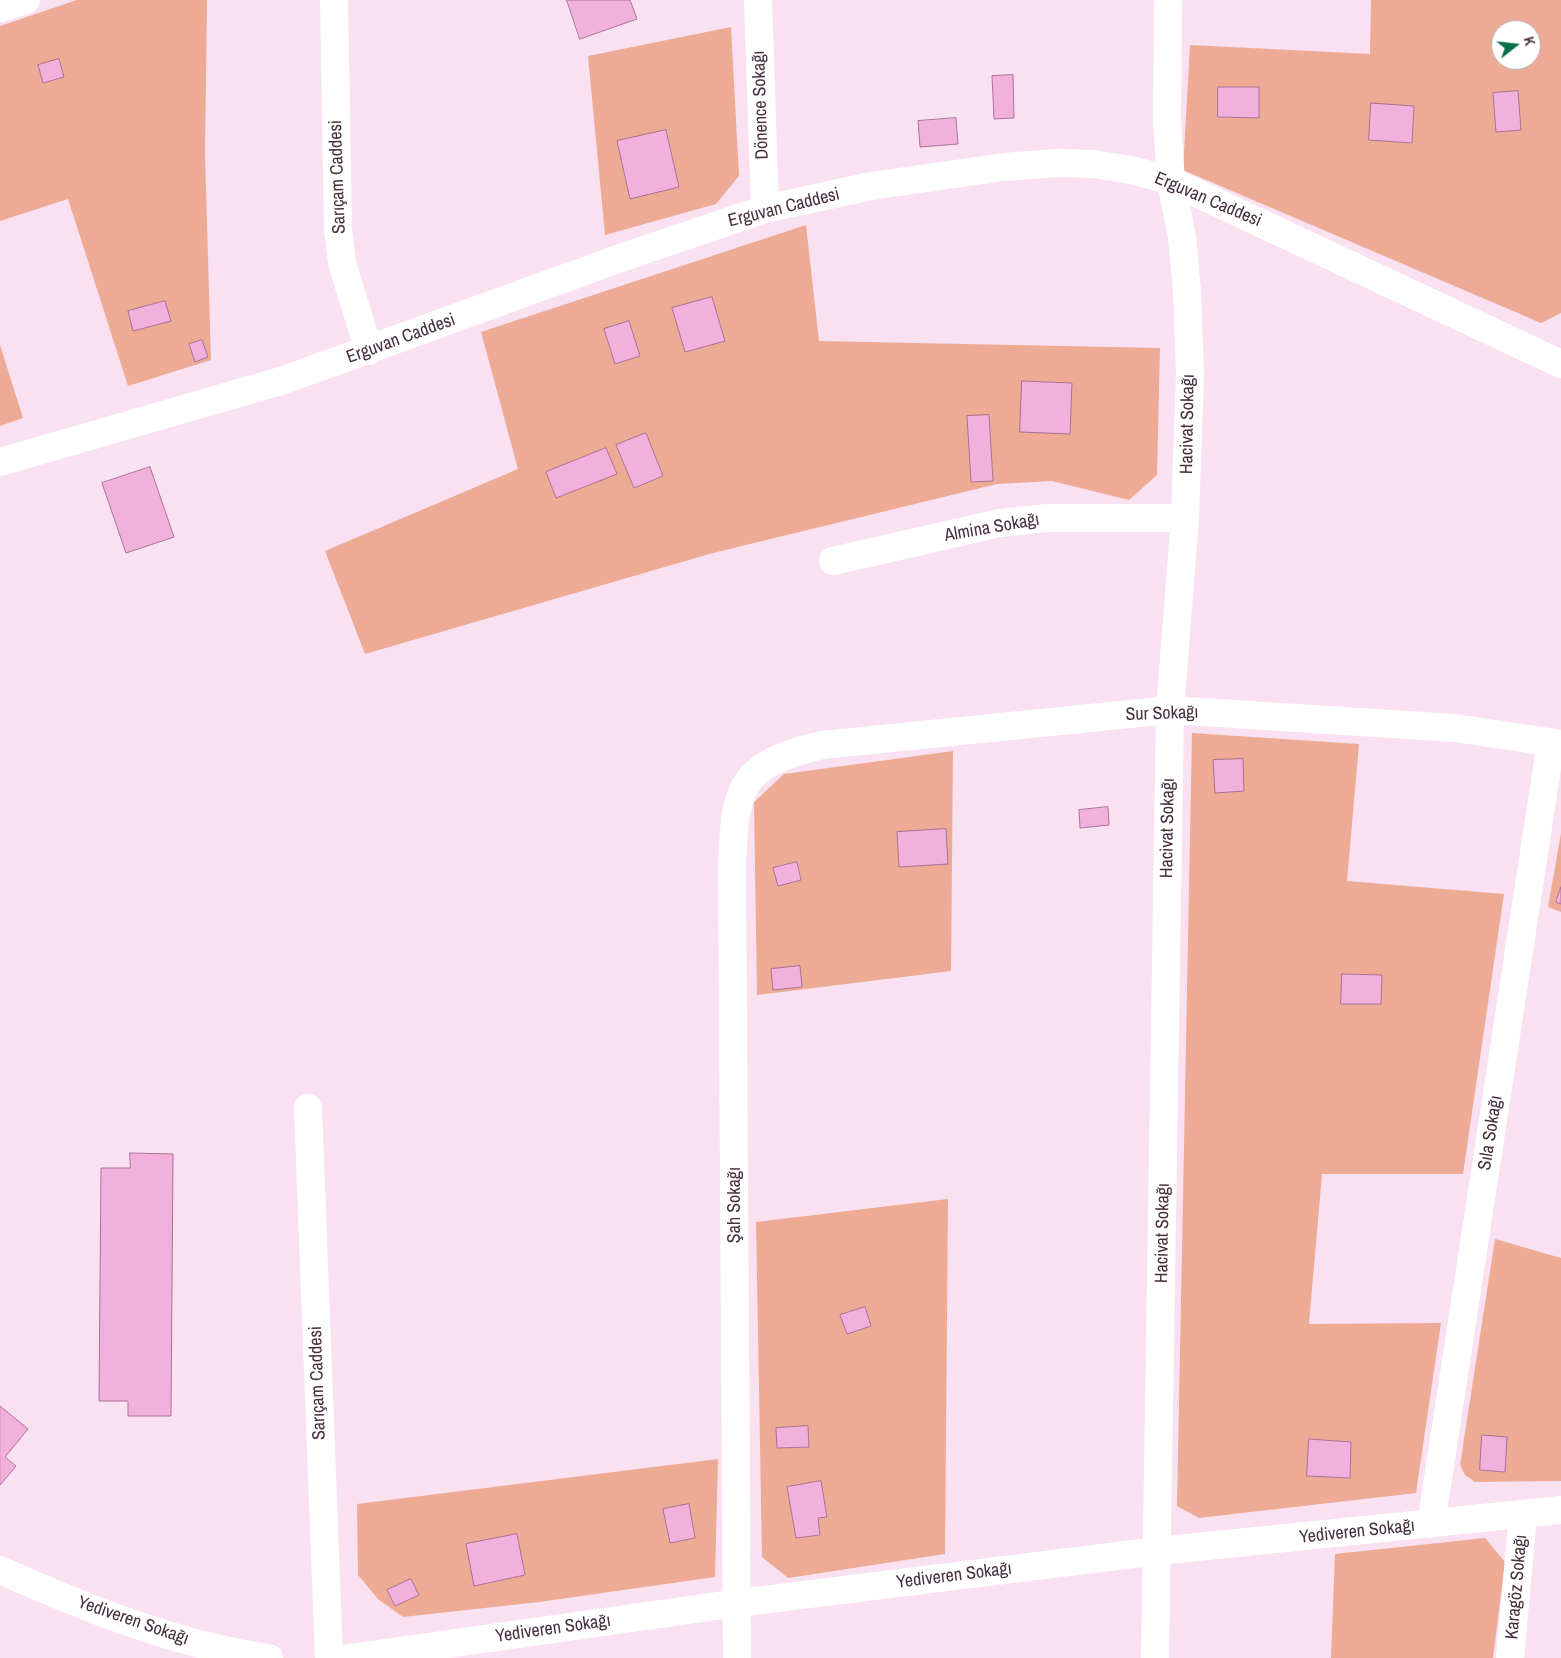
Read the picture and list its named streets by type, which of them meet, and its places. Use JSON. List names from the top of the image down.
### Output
{
  "streets": {
    "street": [
      "Dönence Sokağı",
      "Sarıçam Caddesi",
      "Erguvan Caddesi",
      "Hacivat Sokağı",
      "Almina Sokağı",
      "Sur Sokağı",
      "Sıla Sokağı",
      "Şah Sokağı",
      "Yediveren Sokağı",
      "Karagöz Sokağı"
    ]
  },
  "crossings": [
    ["Dönence Sokağı", "Erguvan Caddesi"],
    ["Sarıçam Caddesi", "Erguvan Caddesi"],
    ["Erguvan Caddesi", "Hacivat Sokağı"],
    ["Hacivat Sokağı", "Almina Sokağı"],
    ["Hacivat Sokağı", "Sur Sokağı"],
    ["Hacivat Sokağı", "Yediveren Sokağı"],
    ["Sur Sokağı", "Sıla Sokağı"],
    ["Sur Sokağı", "Şah Sokağı"],
    ["Sıla Sokağı", "Yediveren Sokağı"],
    ["Şah Sokağı", "Yediveren Sokağı"],
    ["Yediveren Sokağı", "Karagöz Sokağı"]
  ],
  "north": "right"
}
